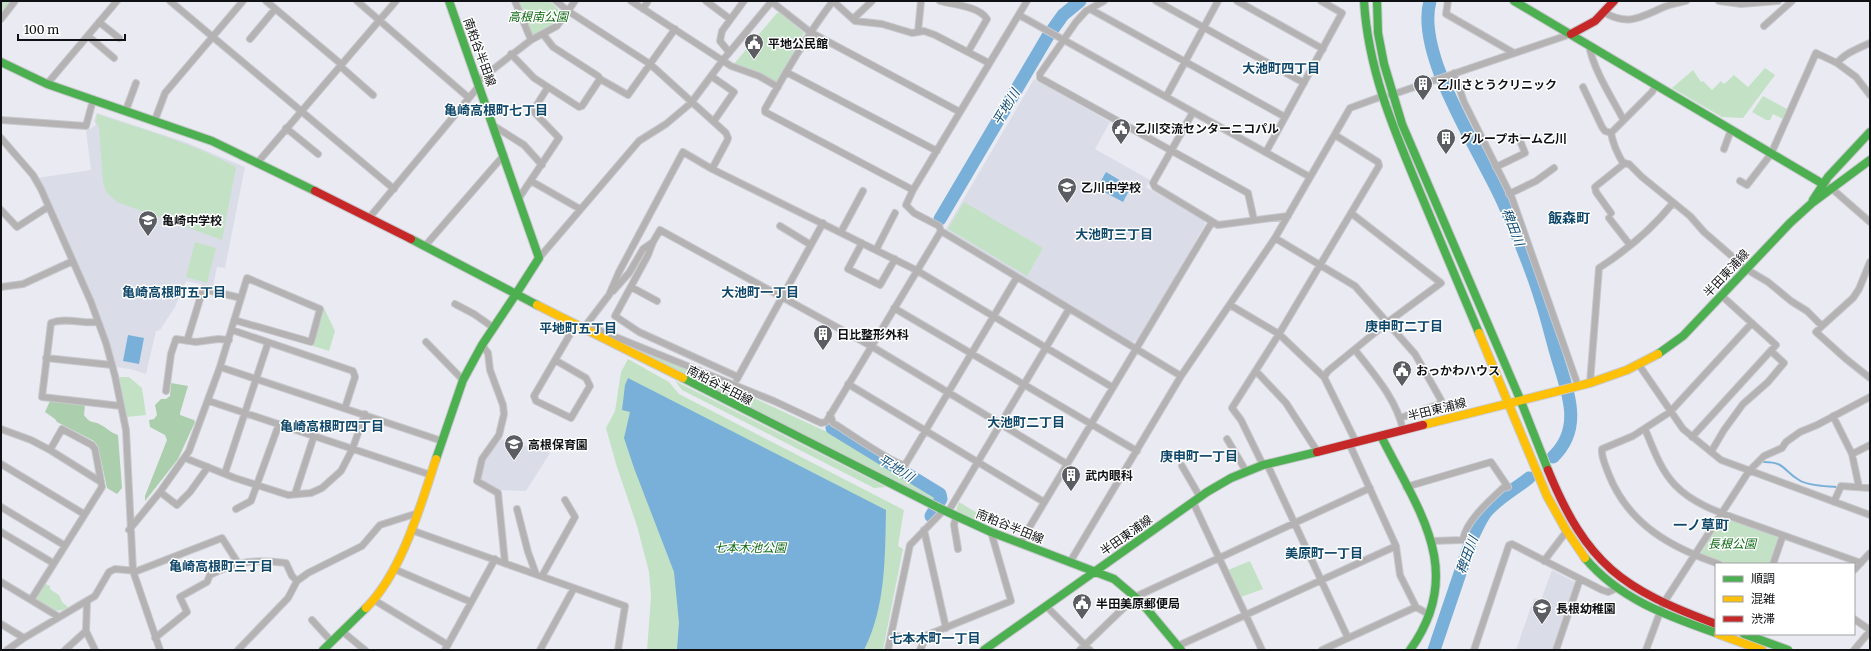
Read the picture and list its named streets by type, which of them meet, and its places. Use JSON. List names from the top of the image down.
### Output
{
  "streets": {
    "street": ["南粕谷半田線", "半田東浦線"]
  },
  "crossings": [
    ["南粕谷半田線", "半田東浦線"]
  ],
  "districts": [
    "大池町四丁目",
    "亀崎高根町七丁目",
    "飯森町",
    "大池町三丁目",
    "亀崎高根町五丁目",
    "大池町一丁目",
    "庚申町二丁目",
    "平地町五丁目",
    "大池町二丁目",
    "亀崎高根町四丁目",
    "庚申町一丁目",
    "一ノ草町",
    "美原町一丁目",
    "亀崎高根町三丁目",
    "七本木町一丁目"
  ],
  "water": ["平地川", "稗田川"],
  "parks": ["高根南公園", "長根公園", "七本木池公園"],
  "places": {
    "public building": [
      "平地公民館",
      "乙川交流センターニコパル",
      "おっかわハウス",
      "半田美原郵便局"
    ],
    "building": [
      "乙川さとうクリニック",
      "グループホーム乙川",
      "日比整形外科",
      "武内眼科"
    ],
    "school or university": [
      "乙川中学校",
      "亀崎中学校",
      "高根保育園",
      "長根幼稚園"
    ]
  },
  "legend": ["順調", "混雑", "渋滞"],
  "scale_bar": "100 m"
}
